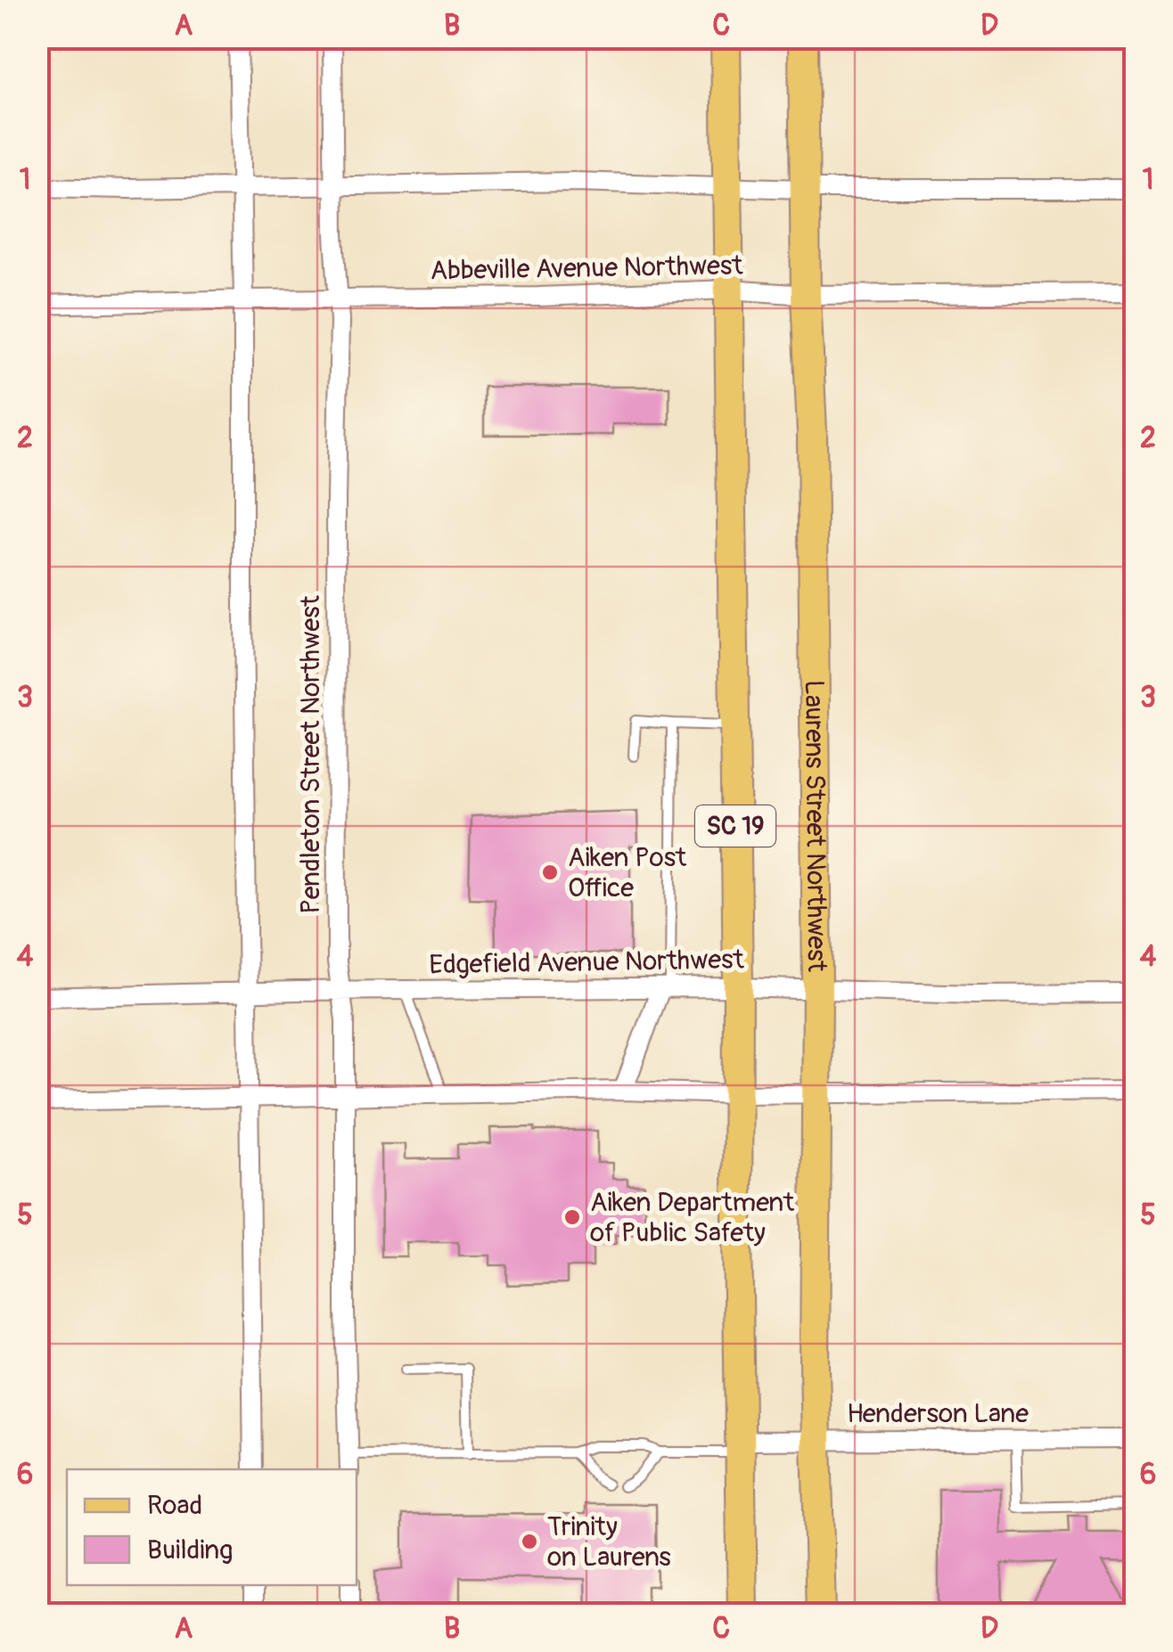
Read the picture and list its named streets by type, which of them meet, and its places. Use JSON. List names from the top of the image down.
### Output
{
  "streets": {
    "main road": ["SC 19", "Laurens Street Northwest"],
    "street": [
      "Abbeville Avenue Northwest",
      "Pendleton Street Northwest",
      "Edgefield Avenue Northwest",
      "Henderson Lane"
    ]
  },
  "crossings": [
    ["Abbeville Avenue Northwest", "Pendleton Street Northwest"],
    ["Abbeville Avenue Northwest", "SC 19"],
    ["Abbeville Avenue Northwest", "Laurens Street Northwest"],
    ["Pendleton Street Northwest", "Edgefield Avenue Northwest"],
    ["SC 19", "Edgefield Avenue Northwest"],
    ["SC 19", "Henderson Lane"],
    ["Laurens Street Northwest", "Edgefield Avenue Northwest"],
    ["Laurens Street Northwest", "Henderson Lane"]
  ],
  "places": ["Aiken Post Office", "Aiken Department of Public Safety", "Trinity on Laurens"],
  "legend": ["Road", "Building"],
  "grid": {
    "columns": [
      "A",
      "B",
      "C",
      "D"
    ],
    "rows": [
      "1",
      "2",
      "3",
      "4",
      "5",
      "6"
    ]
  }
}
